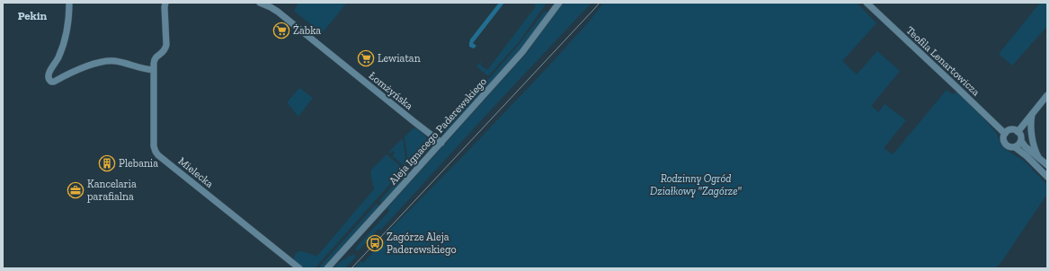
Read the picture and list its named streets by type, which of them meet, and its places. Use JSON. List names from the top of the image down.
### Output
{
  "streets": {
    "street": [
      "Teofila Lenartowicza",
      "Łomżyńska",
      "Aleja Ignacego Paderewskiego",
      "Mielecka"
    ]
  },
  "crossings": [
    ["Łomżyńska", "Aleja Ignacego Paderewskiego"]
  ],
  "districts": ["Pekin"],
  "parks": ["Rodzinny Ogród Działkowy \"Zagórze\""],
  "places": {
    "supermarket": ["Żabka", "Lewiatan"],
    "building": ["Plebania"],
    "office": ["Kancelaria parafialna"],
    "bus stop": ["Zagórze Aleja Paderewskiego"]
  }
}
